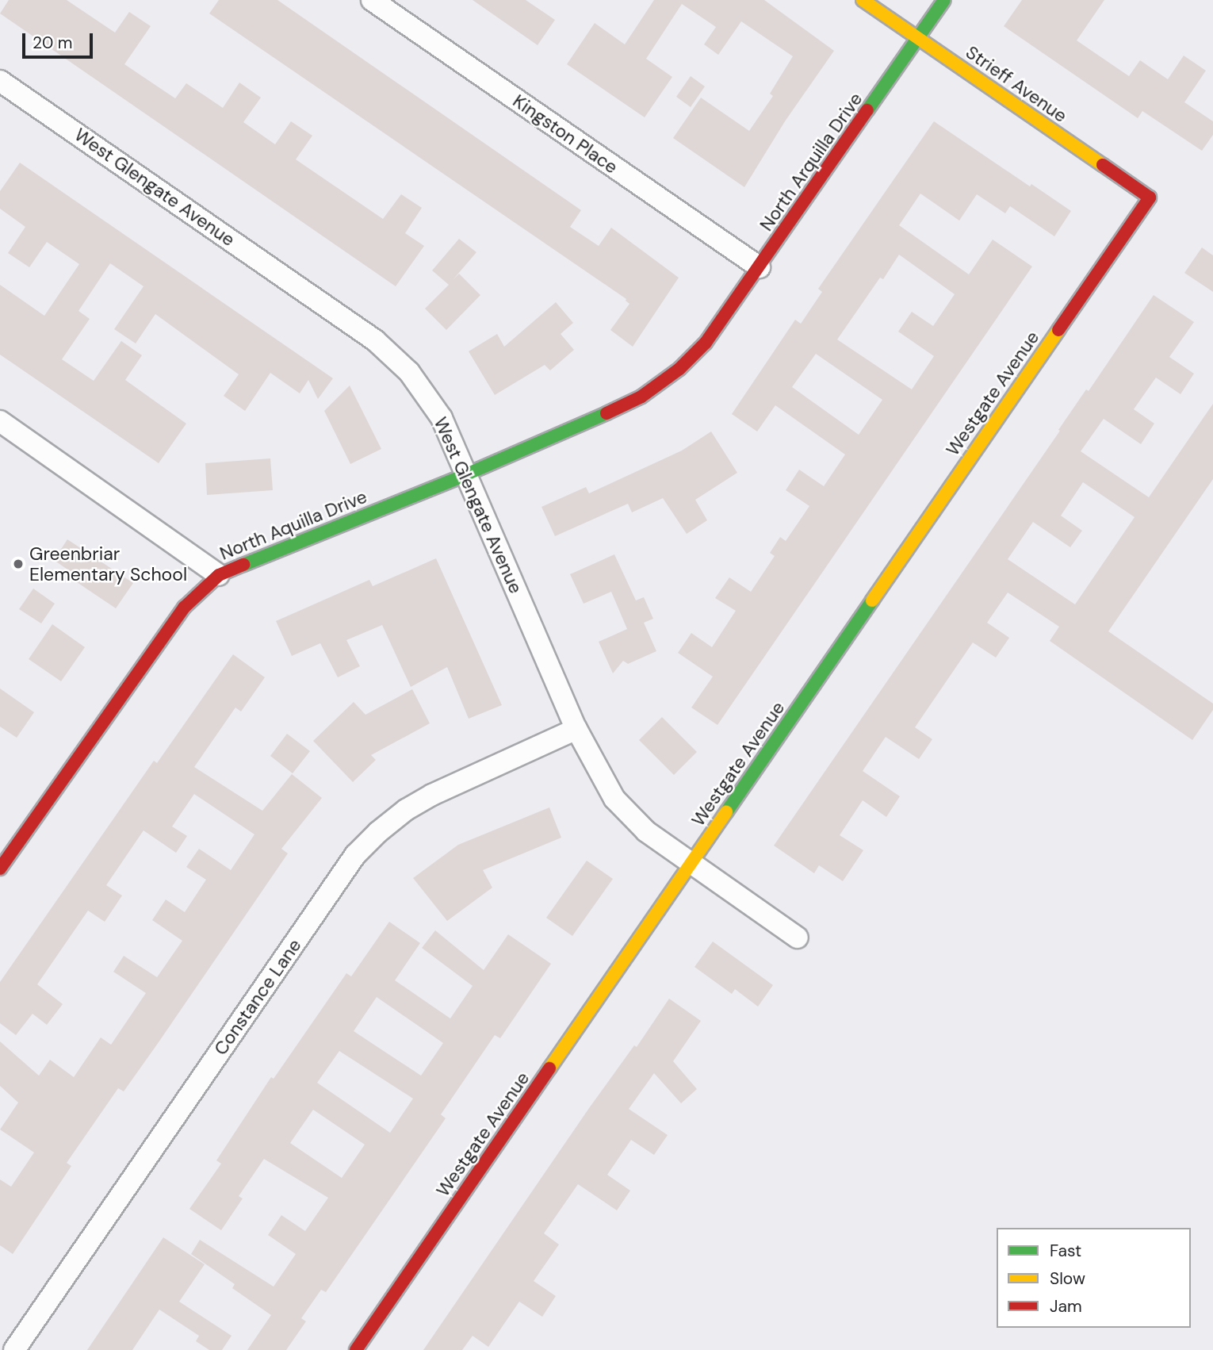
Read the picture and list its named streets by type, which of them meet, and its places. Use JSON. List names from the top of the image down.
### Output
{
  "streets": {
    "street": [
      "Strieff Avenue",
      "Kingston Place",
      "North Arquilla Drive",
      "West Glengate Avenue",
      "Westgate Avenue",
      "North Aquilla Drive",
      "Constance Lane"
    ]
  },
  "crossings": [
    ["Strieff Avenue", "North Arquilla Drive"],
    ["Strieff Avenue", "Westgate Avenue"],
    ["Kingston Place", "North Arquilla Drive"],
    ["North Arquilla Drive", "North Aquilla Drive"],
    ["West Glengate Avenue", "Westgate Avenue"],
    ["West Glengate Avenue", "North Aquilla Drive"],
    ["West Glengate Avenue", "Constance Lane"]
  ],
  "places": ["Greenbriar Elementary School"],
  "legend": ["Fast", "Slow", "Jam"],
  "scale_bar": "20 m"
}
